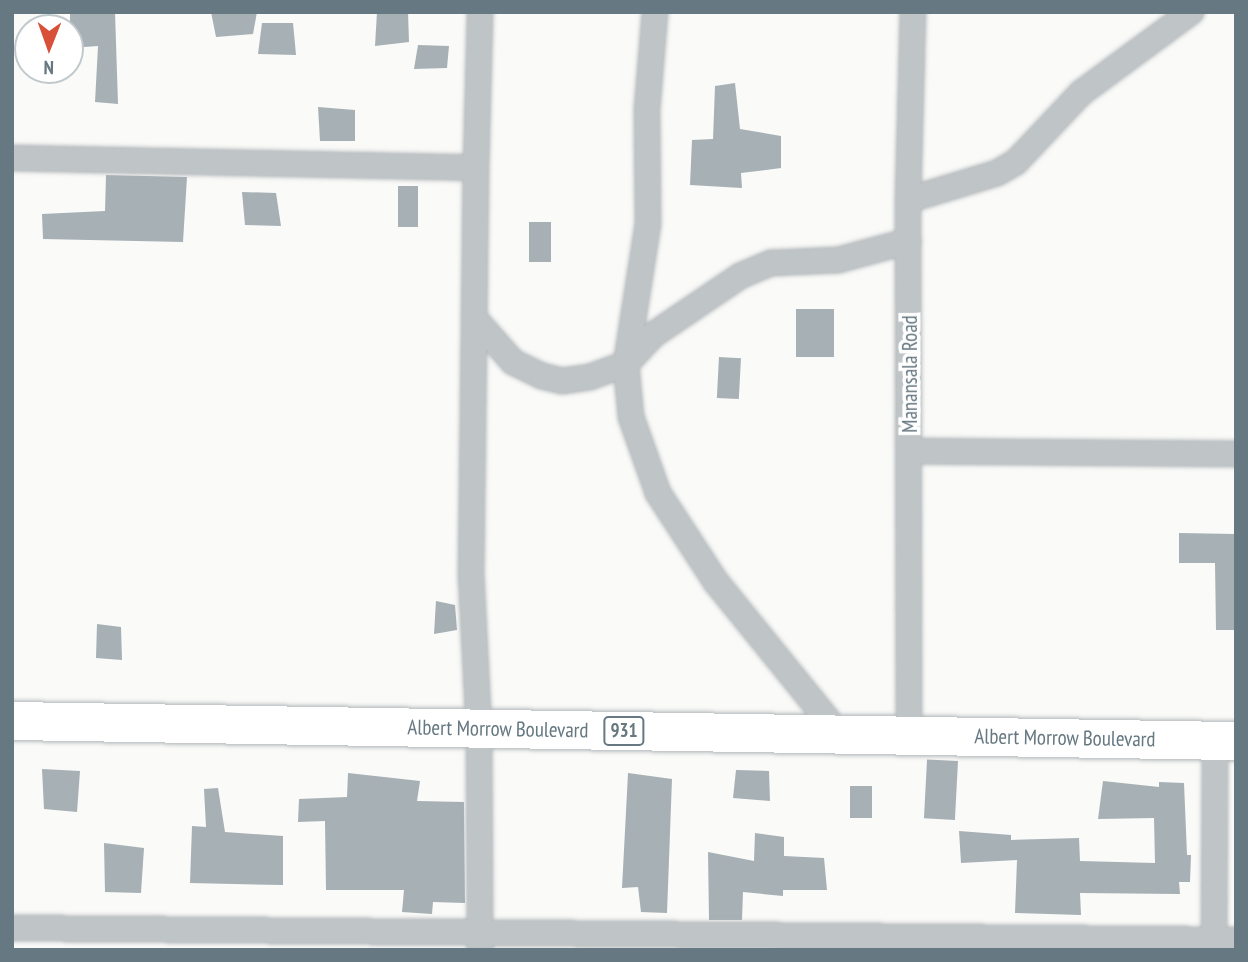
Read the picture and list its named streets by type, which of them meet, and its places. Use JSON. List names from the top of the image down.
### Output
{
  "streets": {
    "highway": ["Albert Morrow Boulevard", "931"],
    "street": ["Manansala Road"]
  },
  "crossings": [
    ["Manansala Road", "Albert Morrow Boulevard"]
  ],
  "north": "bottom"
}
